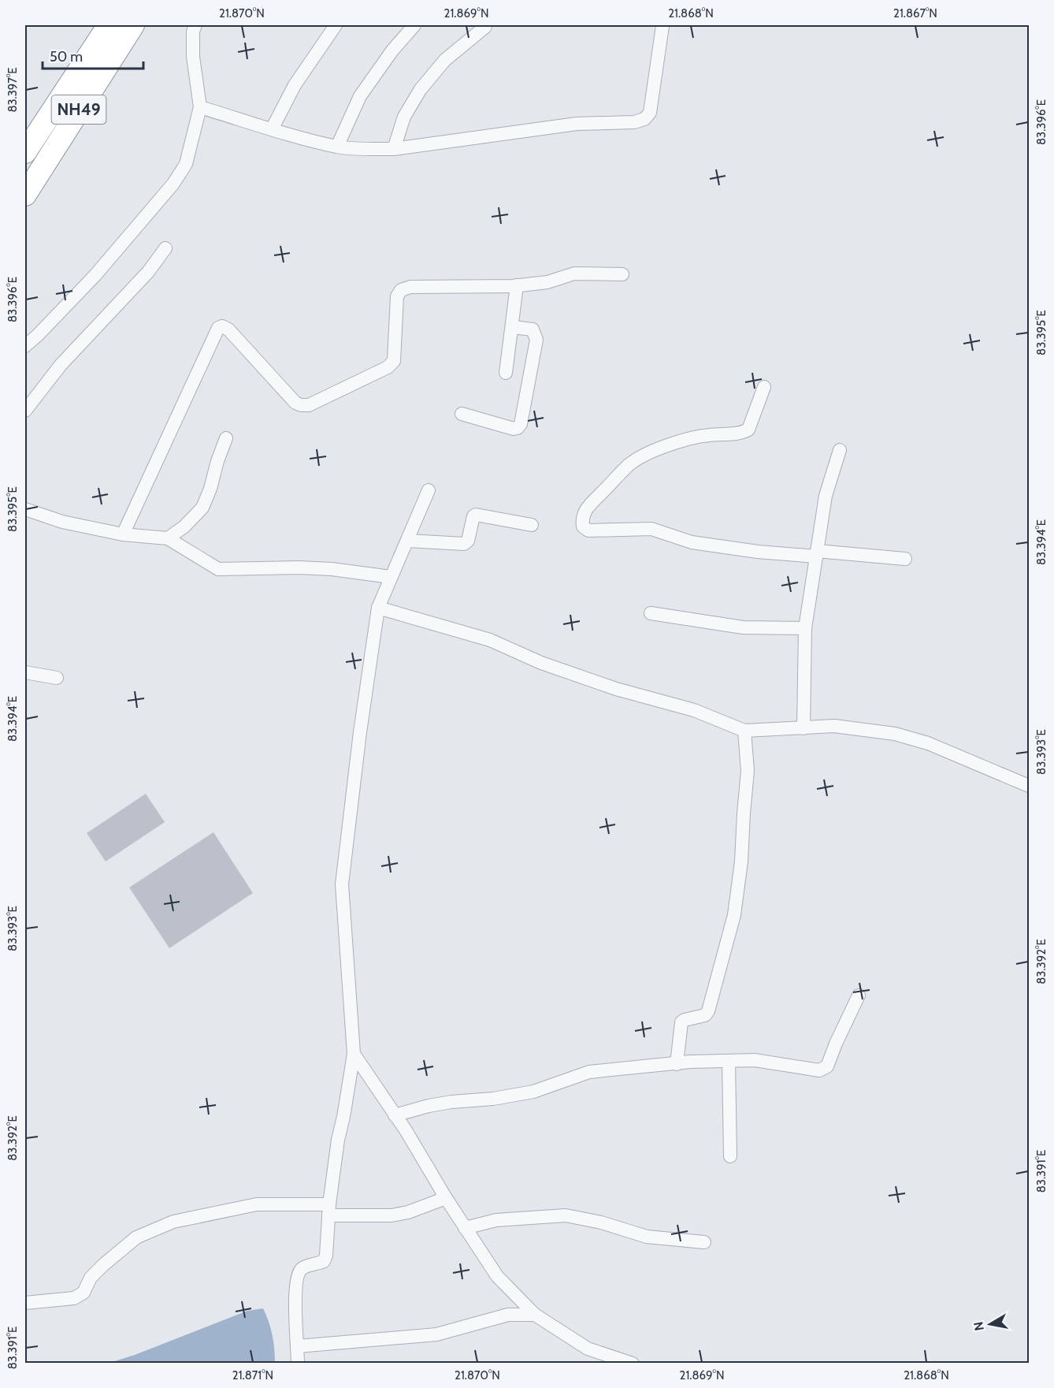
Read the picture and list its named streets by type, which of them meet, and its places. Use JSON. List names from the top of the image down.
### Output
{
  "streets": {
    "highway": ["NH49"]
  },
  "scale_bar": "50 m",
  "north": "left",
  "coordinates": [
    "21.870°N",
    "21.869°N",
    "21.868°N",
    "21.867°N",
    "83.397°E",
    "83.396°E",
    "83.395°E",
    "83.394°E",
    "83.393°E",
    "83.392°E",
    "83.391°E",
    "21.871°N"
  ]
}
